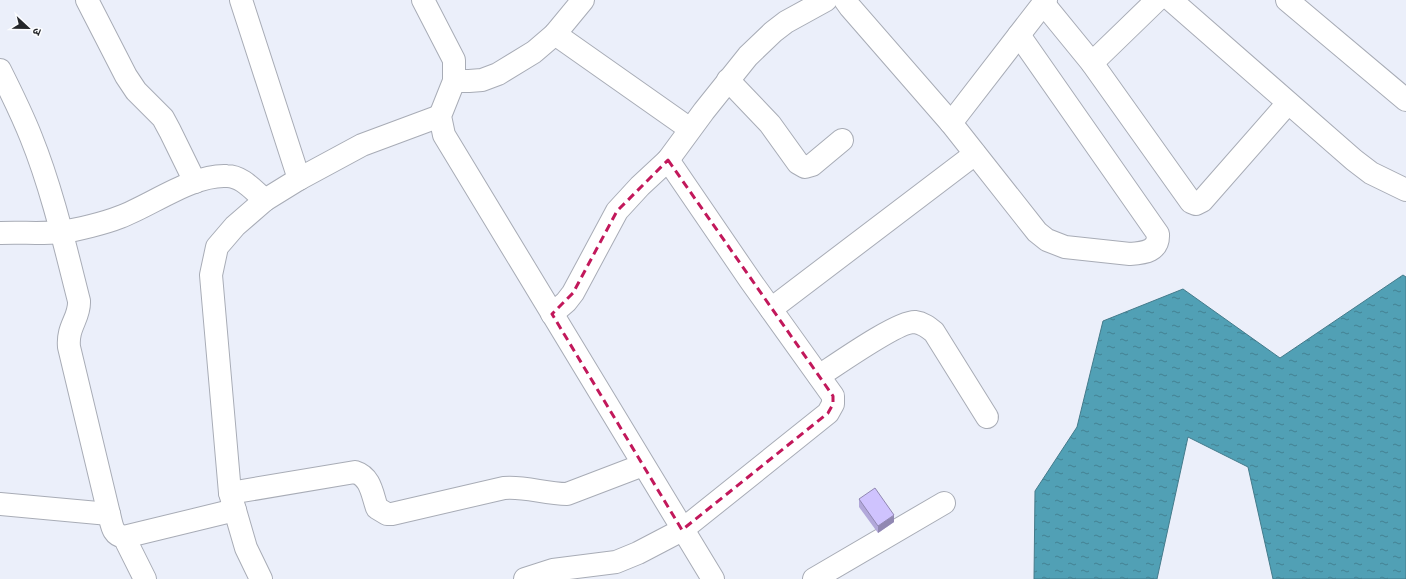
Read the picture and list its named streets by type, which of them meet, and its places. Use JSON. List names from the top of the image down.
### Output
{
  "north": "right"
}
